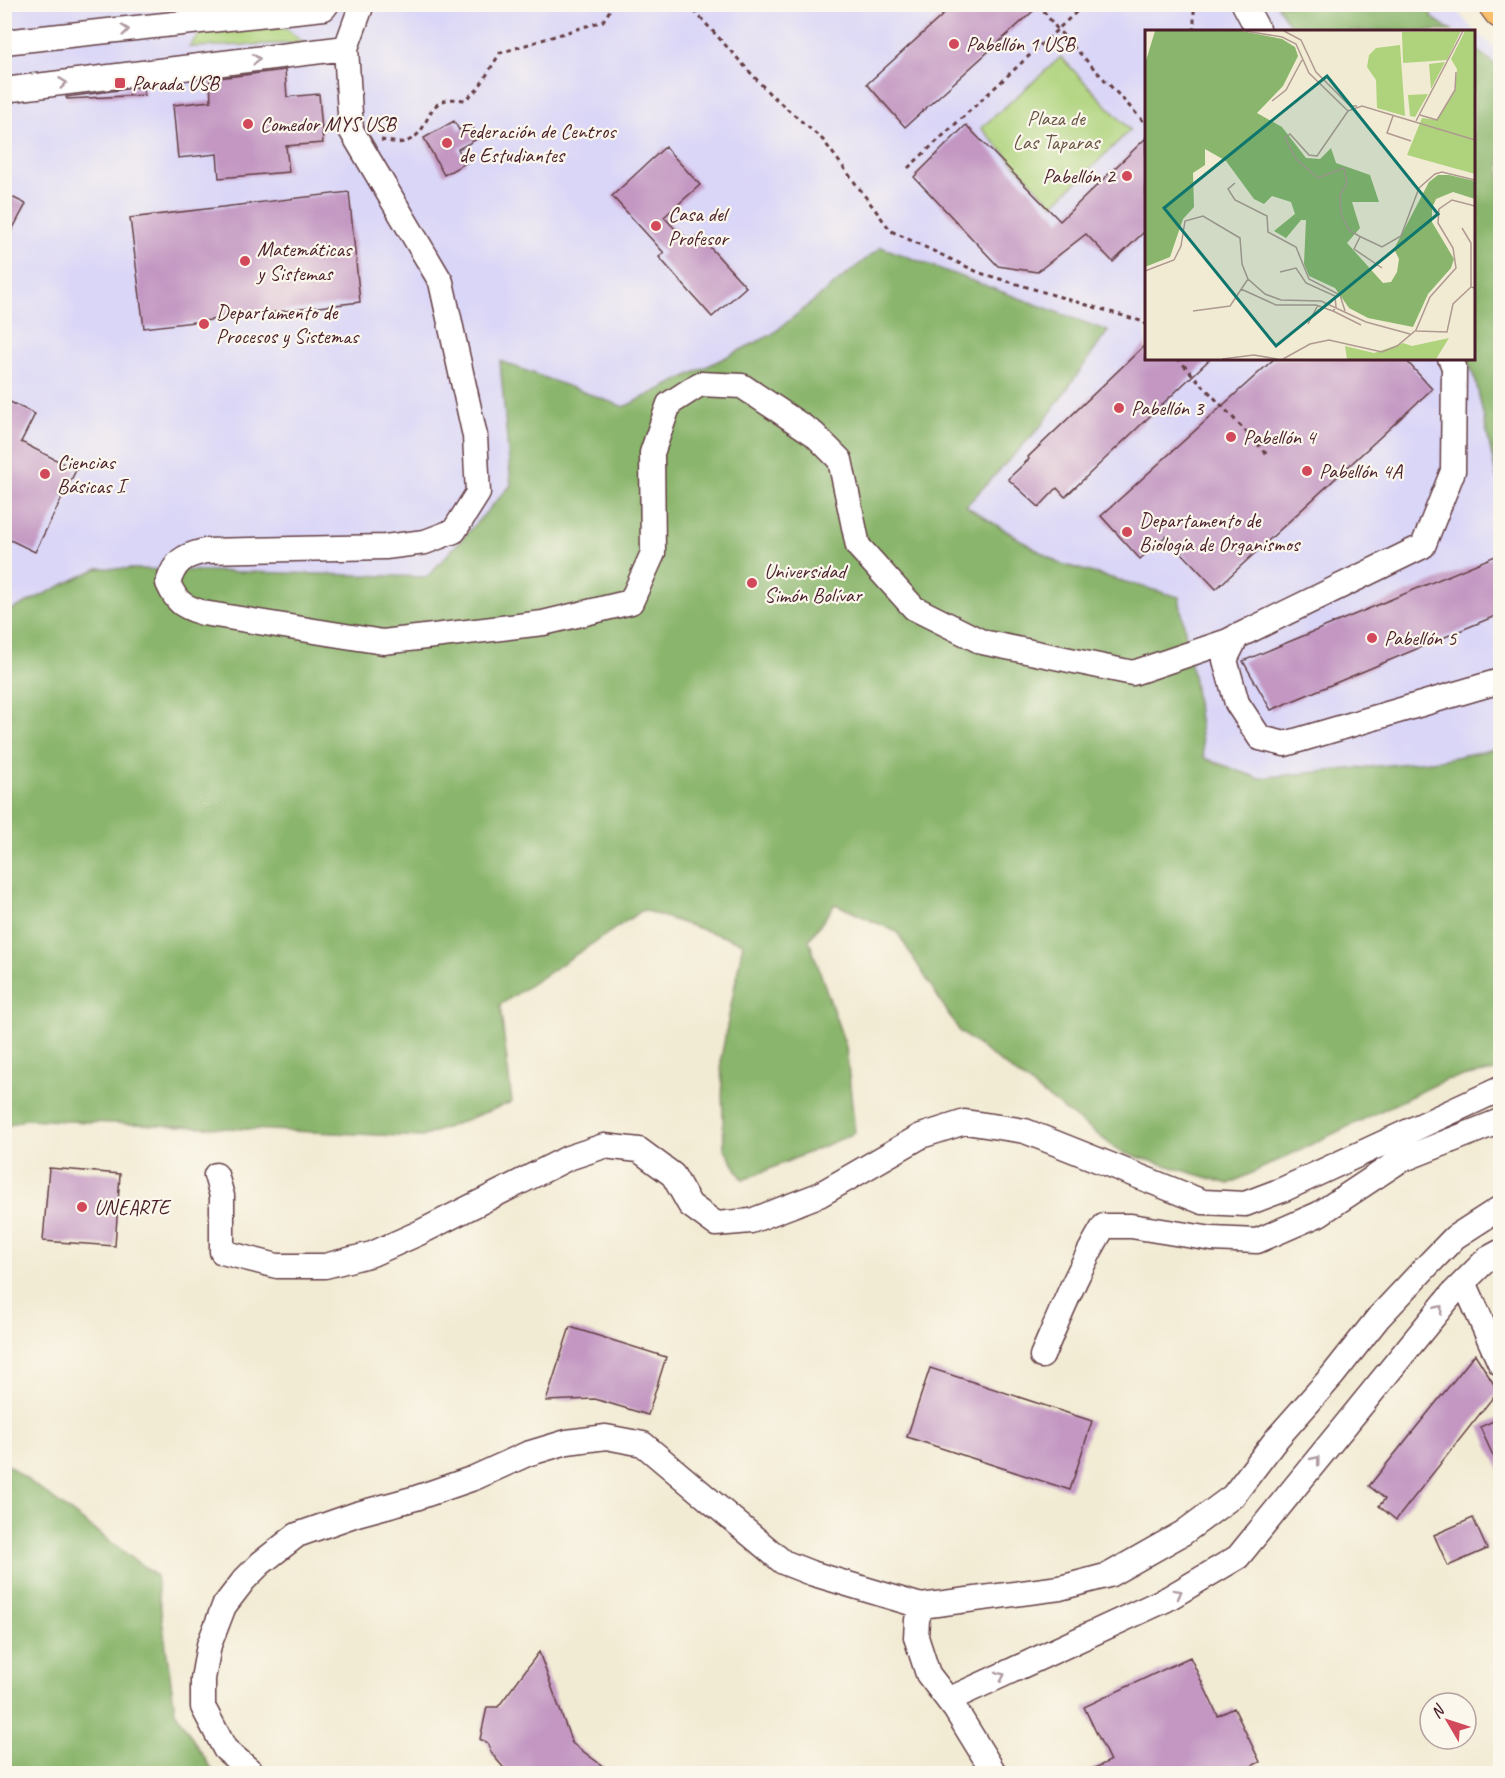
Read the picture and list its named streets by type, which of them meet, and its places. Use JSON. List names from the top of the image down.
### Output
{
  "parks": ["Plaza de Las Taparas"],
  "places": {
    "other": [
      "Pabellón 1 USB",
      "Comedor MYS USB",
      "Federación de Centros de Estudiantes",
      "Pabellón 2",
      "Casa del Profesor",
      "Matemáticas y Sistemas",
      "Departamento de Procesos y Sistemas",
      "Pabellón 3",
      "Pabellón 4",
      "Pabellón 4A",
      "Ciencias Básicas I",
      "Departamento de Biología de Organismos",
      "Universidad Simón Bolívar",
      "Pabellón 5",
      "UNEARTE"
    ],
    "transit": ["Parada USB"]
  },
  "north": "top left"
}
